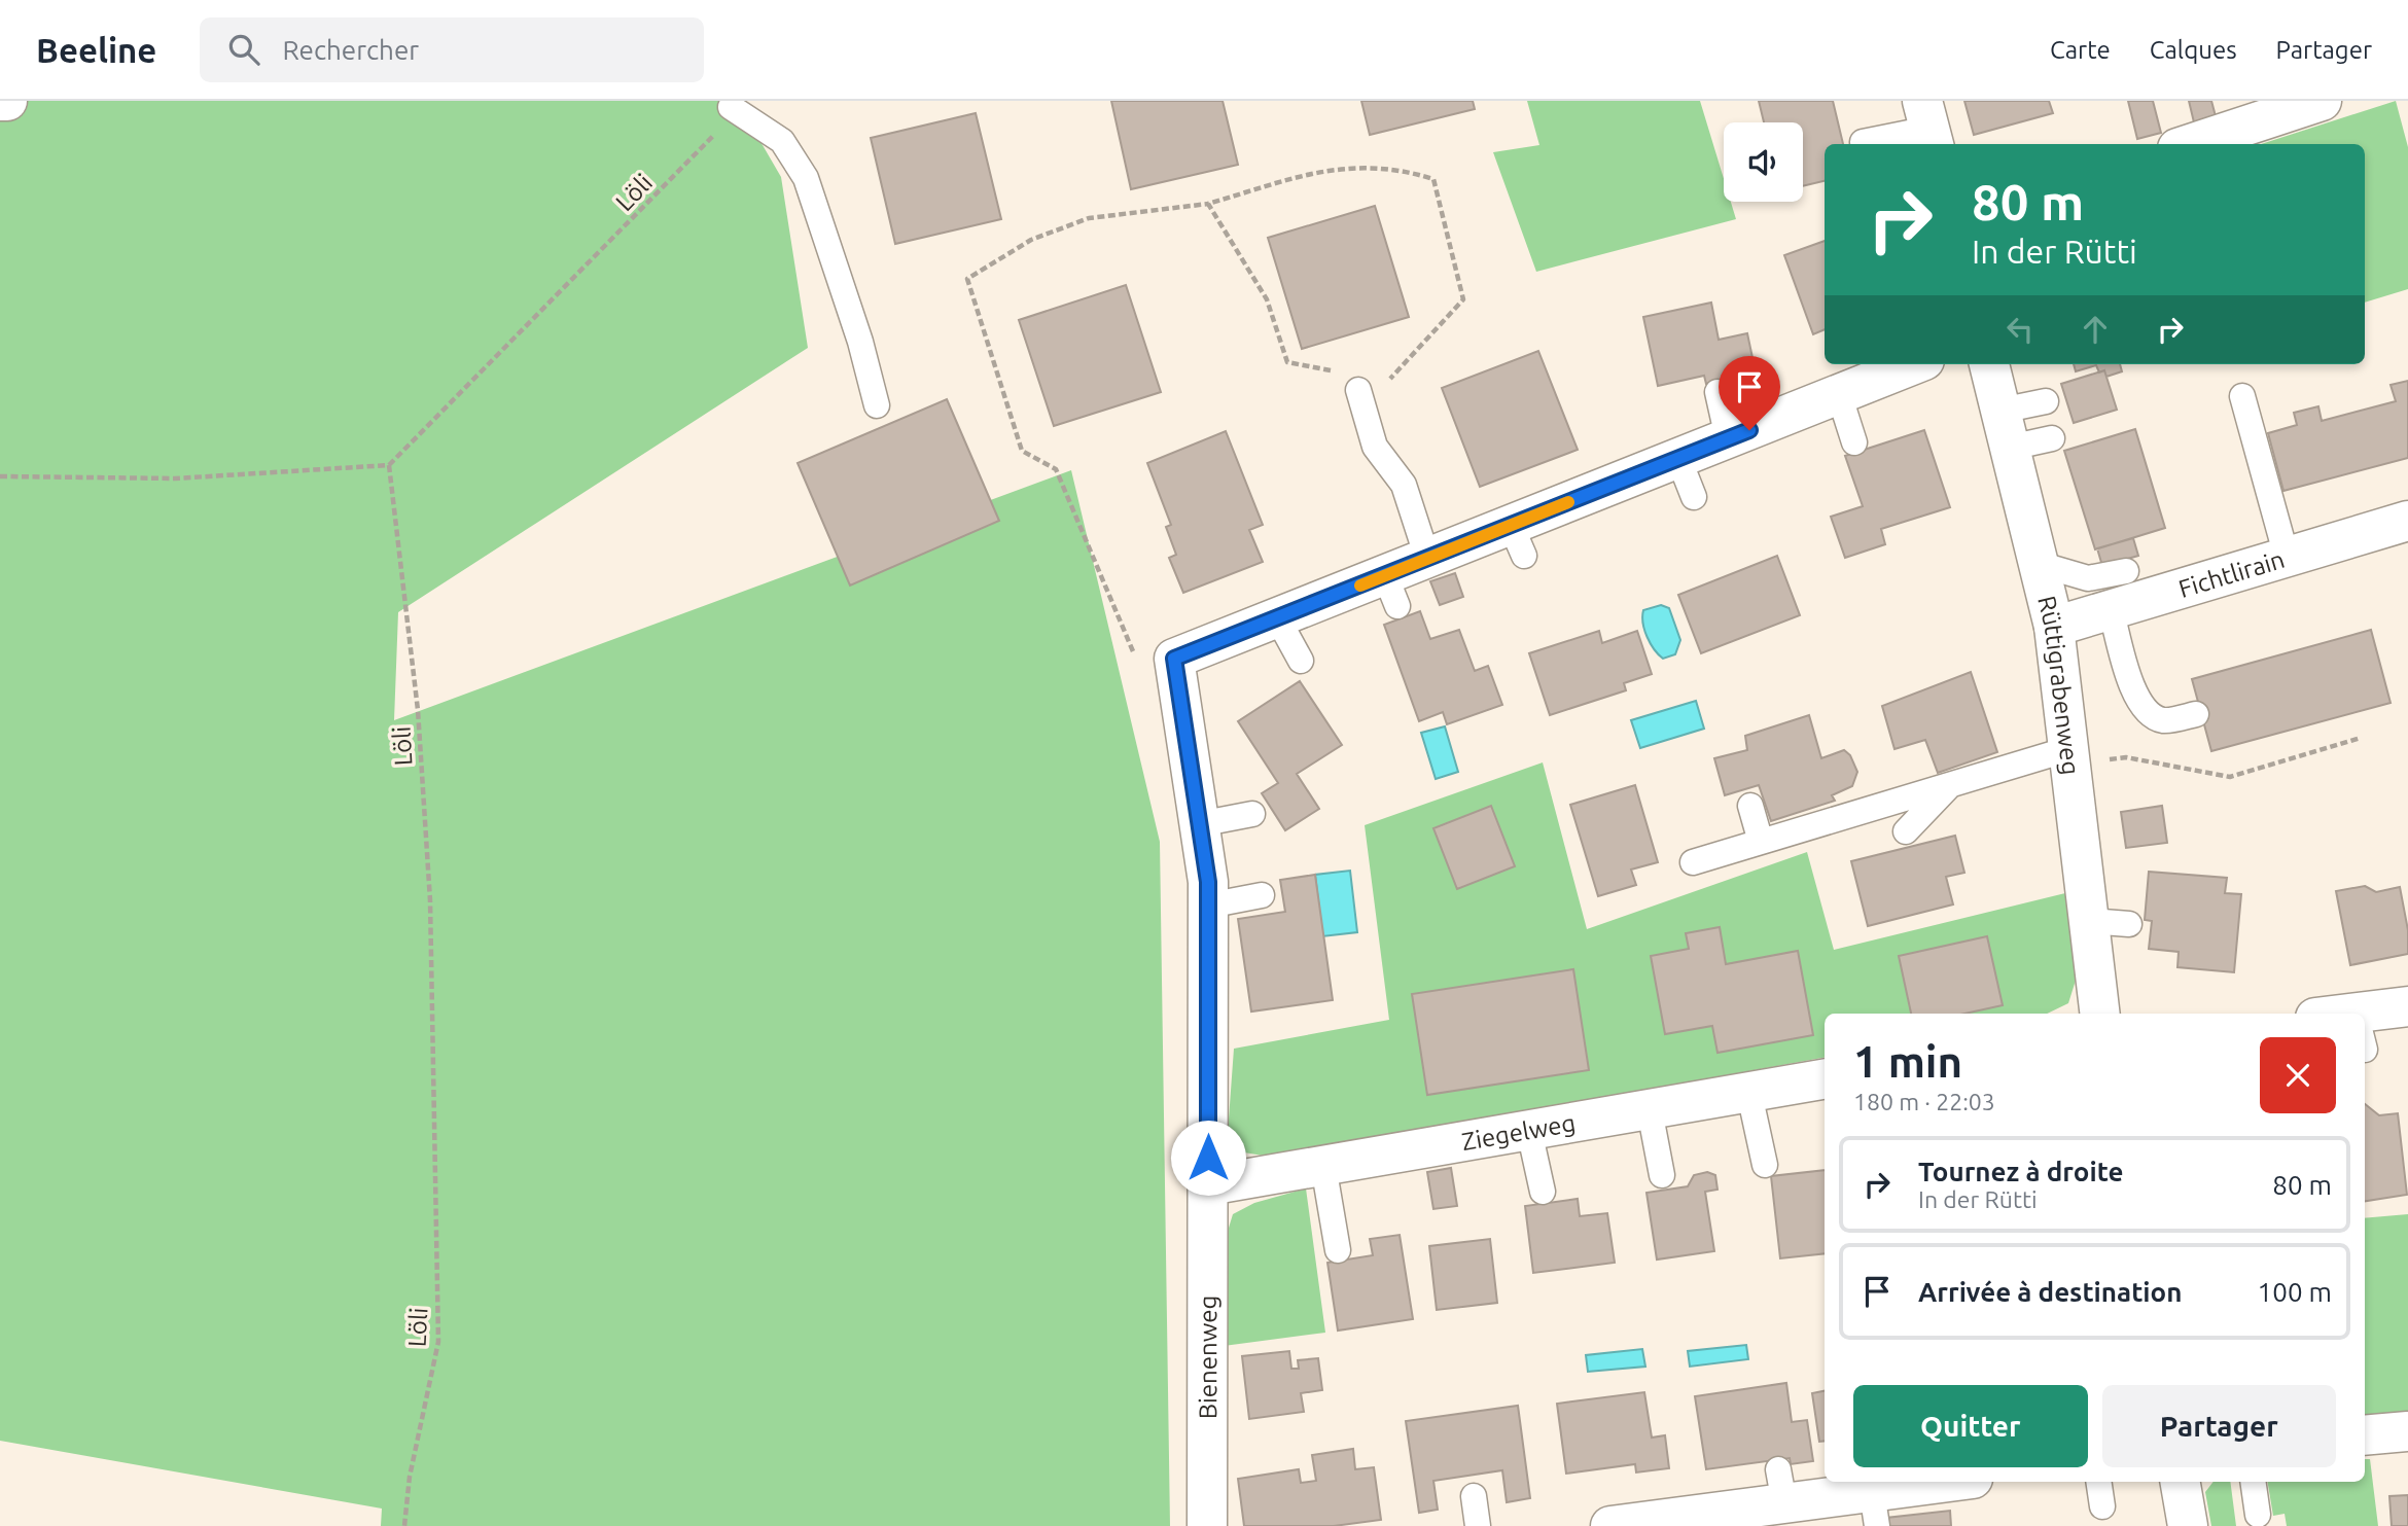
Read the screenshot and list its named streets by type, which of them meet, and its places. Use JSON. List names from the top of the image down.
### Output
{
  "streets": {
    "street": [
      "Fichtlirain",
      "Rüttigrabenweg",
      "Ziegelweg",
      "Bienenweg"
    ],
    "path": ["Löli"]
  },
  "crossings": [
    ["Fichtlirain", "Rüttigrabenweg"],
    ["Ziegelweg", "Bienenweg"]
  ],
  "page": {
    "header": "Beeline",
    "search": "Rechercher",
    "nav": ["Carte", "Calques", "Partager"],
    "turn": ["80 m", "In der Rütti"],
    "heading": ["1 min", "180 m · 22:03"],
    "list": [
      {
        "name": "Tournez à droite",
        "note": "In der Rütti",
        "value": "80 m"
      },
      {
        "name": "Arrivée à destination",
        "value": "100 m"
      }
    ],
    "buttons": ["Quitter", "Partager"]
  }
}
